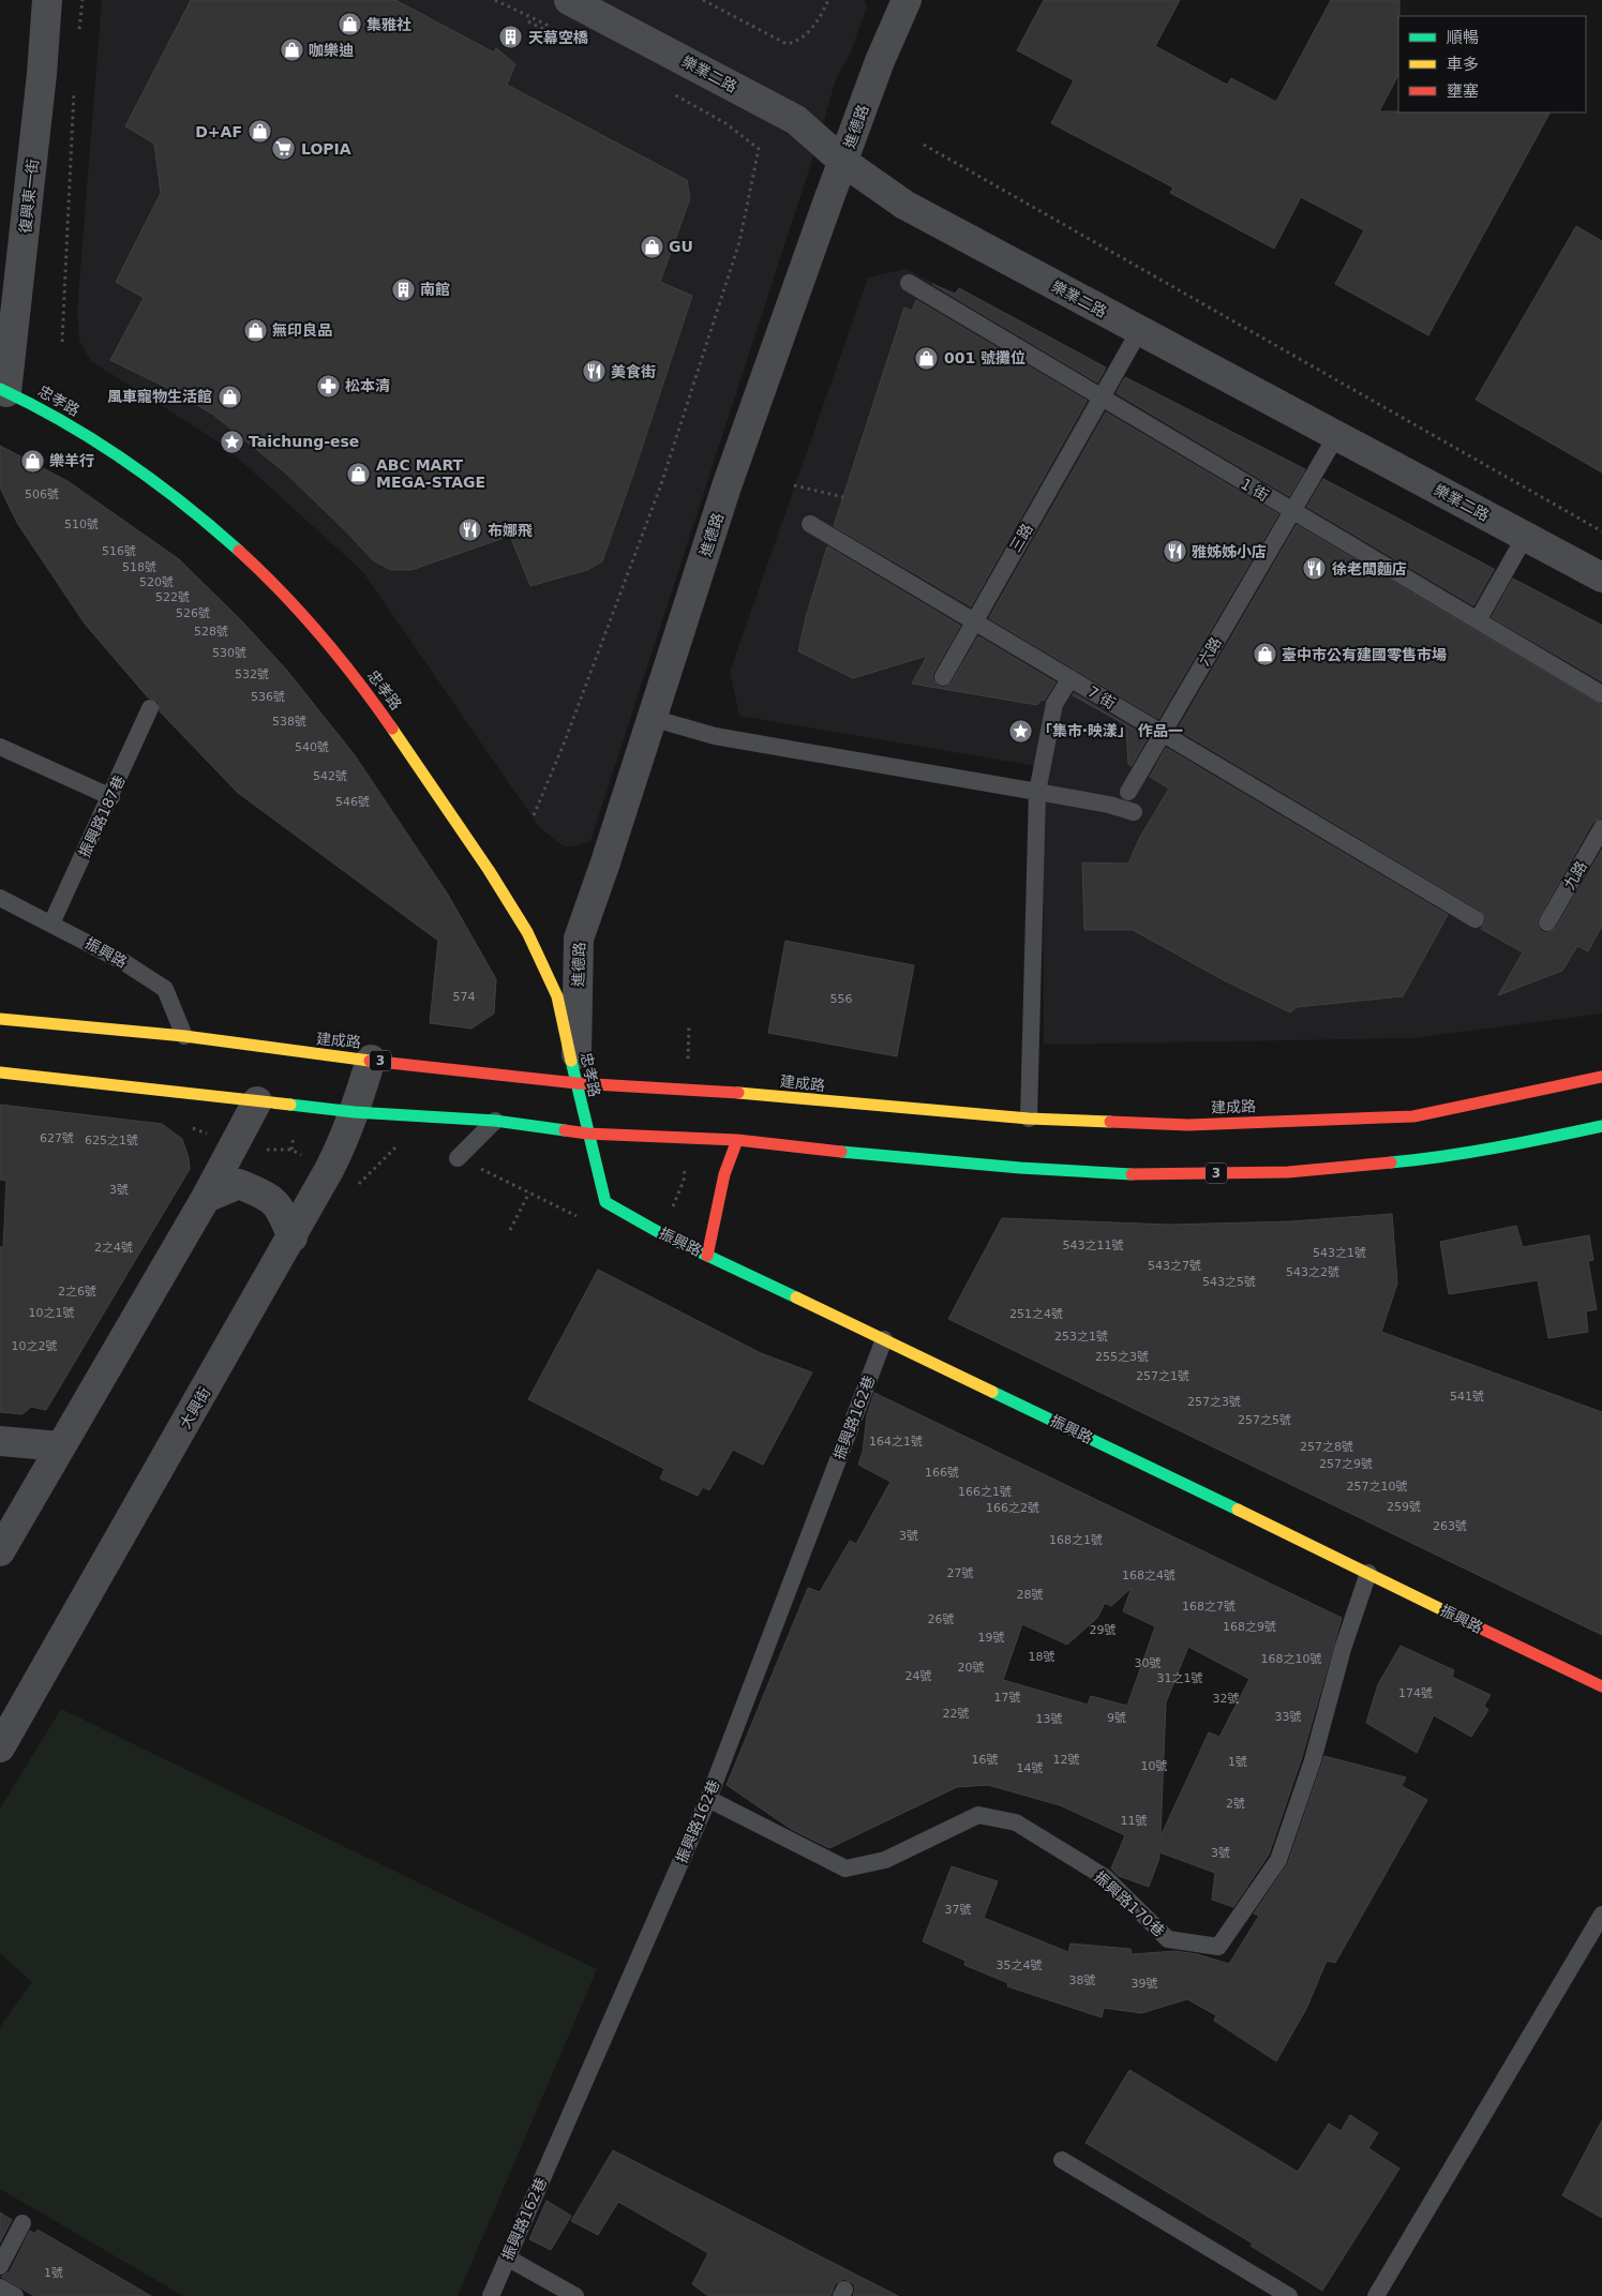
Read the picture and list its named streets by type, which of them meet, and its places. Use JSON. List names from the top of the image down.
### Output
{
  "streets": {
    "main road": [
      "忠孝路",
      "振興路",
      "建成路",
      "3"
    ],
    "street": [
      "樂業二路",
      "進德路",
      "復興東一街",
      "大興街"
    ],
    "lane": [
      "1 街",
      "三路",
      "六路",
      "7 街",
      "振興路187巷",
      "九路",
      "振興路162巷",
      "振興路170巷"
    ]
  },
  "crossings": [
    ["樂業二路", "進德路"],
    ["樂業二路", "三路"],
    ["樂業二路", "六路"],
    ["進德路", "忠孝路"],
    ["進德路", "建成路"],
    ["復興東一街", "忠孝路"],
    ["忠孝路", "振興路"],
    ["忠孝路", "建成路"],
    ["忠孝路", "3"],
    ["1 街", "三路"],
    ["1 街", "六路"],
    ["三路", "7 街"],
    ["六路", "7 街"],
    ["振興路187巷", "振興路"],
    ["振興路", "建成路"],
    ["振興路", "3"],
    ["振興路", "振興路162巷"],
    ["振興路", "振興路170巷"],
    ["建成路", "大興街"],
    ["3", "大興街"],
    ["振興路162巷", "振興路170巷"]
  ],
  "places": {
    "shop": [
      "集雅社",
      "咖樂迪",
      "D+AF",
      "GU",
      "無印良品",
      "001 號攤位",
      "風車寵物生活館",
      "樂羊行",
      "ABC MART MEGA-STAGE",
      "臺中市公有建國零售市場"
    ],
    "building": ["天幕空橋", "南館"],
    "supermarket": ["LOPIA"],
    "restaurant": [
      "美食街",
      "布娜飛",
      "雅姊姊小店",
      "徐老闆麵店"
    ],
    "pharmacy": ["松本清"],
    "place": ["Taichung-ese", "「集市‧映漾」 作品一"]
  },
  "house_numbers": [
    "506號",
    "510號",
    "516號",
    "518號",
    "520號",
    "522號",
    "526號",
    "528號",
    "530號",
    "532號",
    "536號",
    "538號",
    "540號",
    "542號",
    "546號",
    "574",
    "556",
    "627號",
    "625之1號",
    "3號",
    "543之11號",
    "2之4號",
    "543之1號",
    "543之7號",
    "543之2號",
    "543之5號",
    "2之6號",
    "10之1號",
    "251之4號",
    "253之1號",
    "10之2號",
    "255之3號",
    "257之1號",
    "541號",
    "257之3號",
    "257之5號",
    "164之1號",
    "257之8號",
    "257之9號",
    "166號",
    "257之10號",
    "166之1號",
    "259號",
    "166之2號",
    "263號",
    "3號",
    "168之1號",
    "27號",
    "168之4號",
    "28號",
    "168之7號",
    "26號",
    "168之9號",
    "29號",
    "19號",
    "18號",
    "168之10號",
    "30號",
    "20號",
    "24號",
    "31之1號",
    "174號",
    "17號",
    "32號",
    "22號",
    "33號",
    "9號",
    "13號",
    "16號",
    "12號",
    "1號",
    "10號",
    "14號",
    "2號",
    "11號",
    "3號",
    "37號",
    "35之4號",
    "38號",
    "39號",
    "1號"
  ],
  "legend": ["順暢", "車多", "壅塞"]
}
